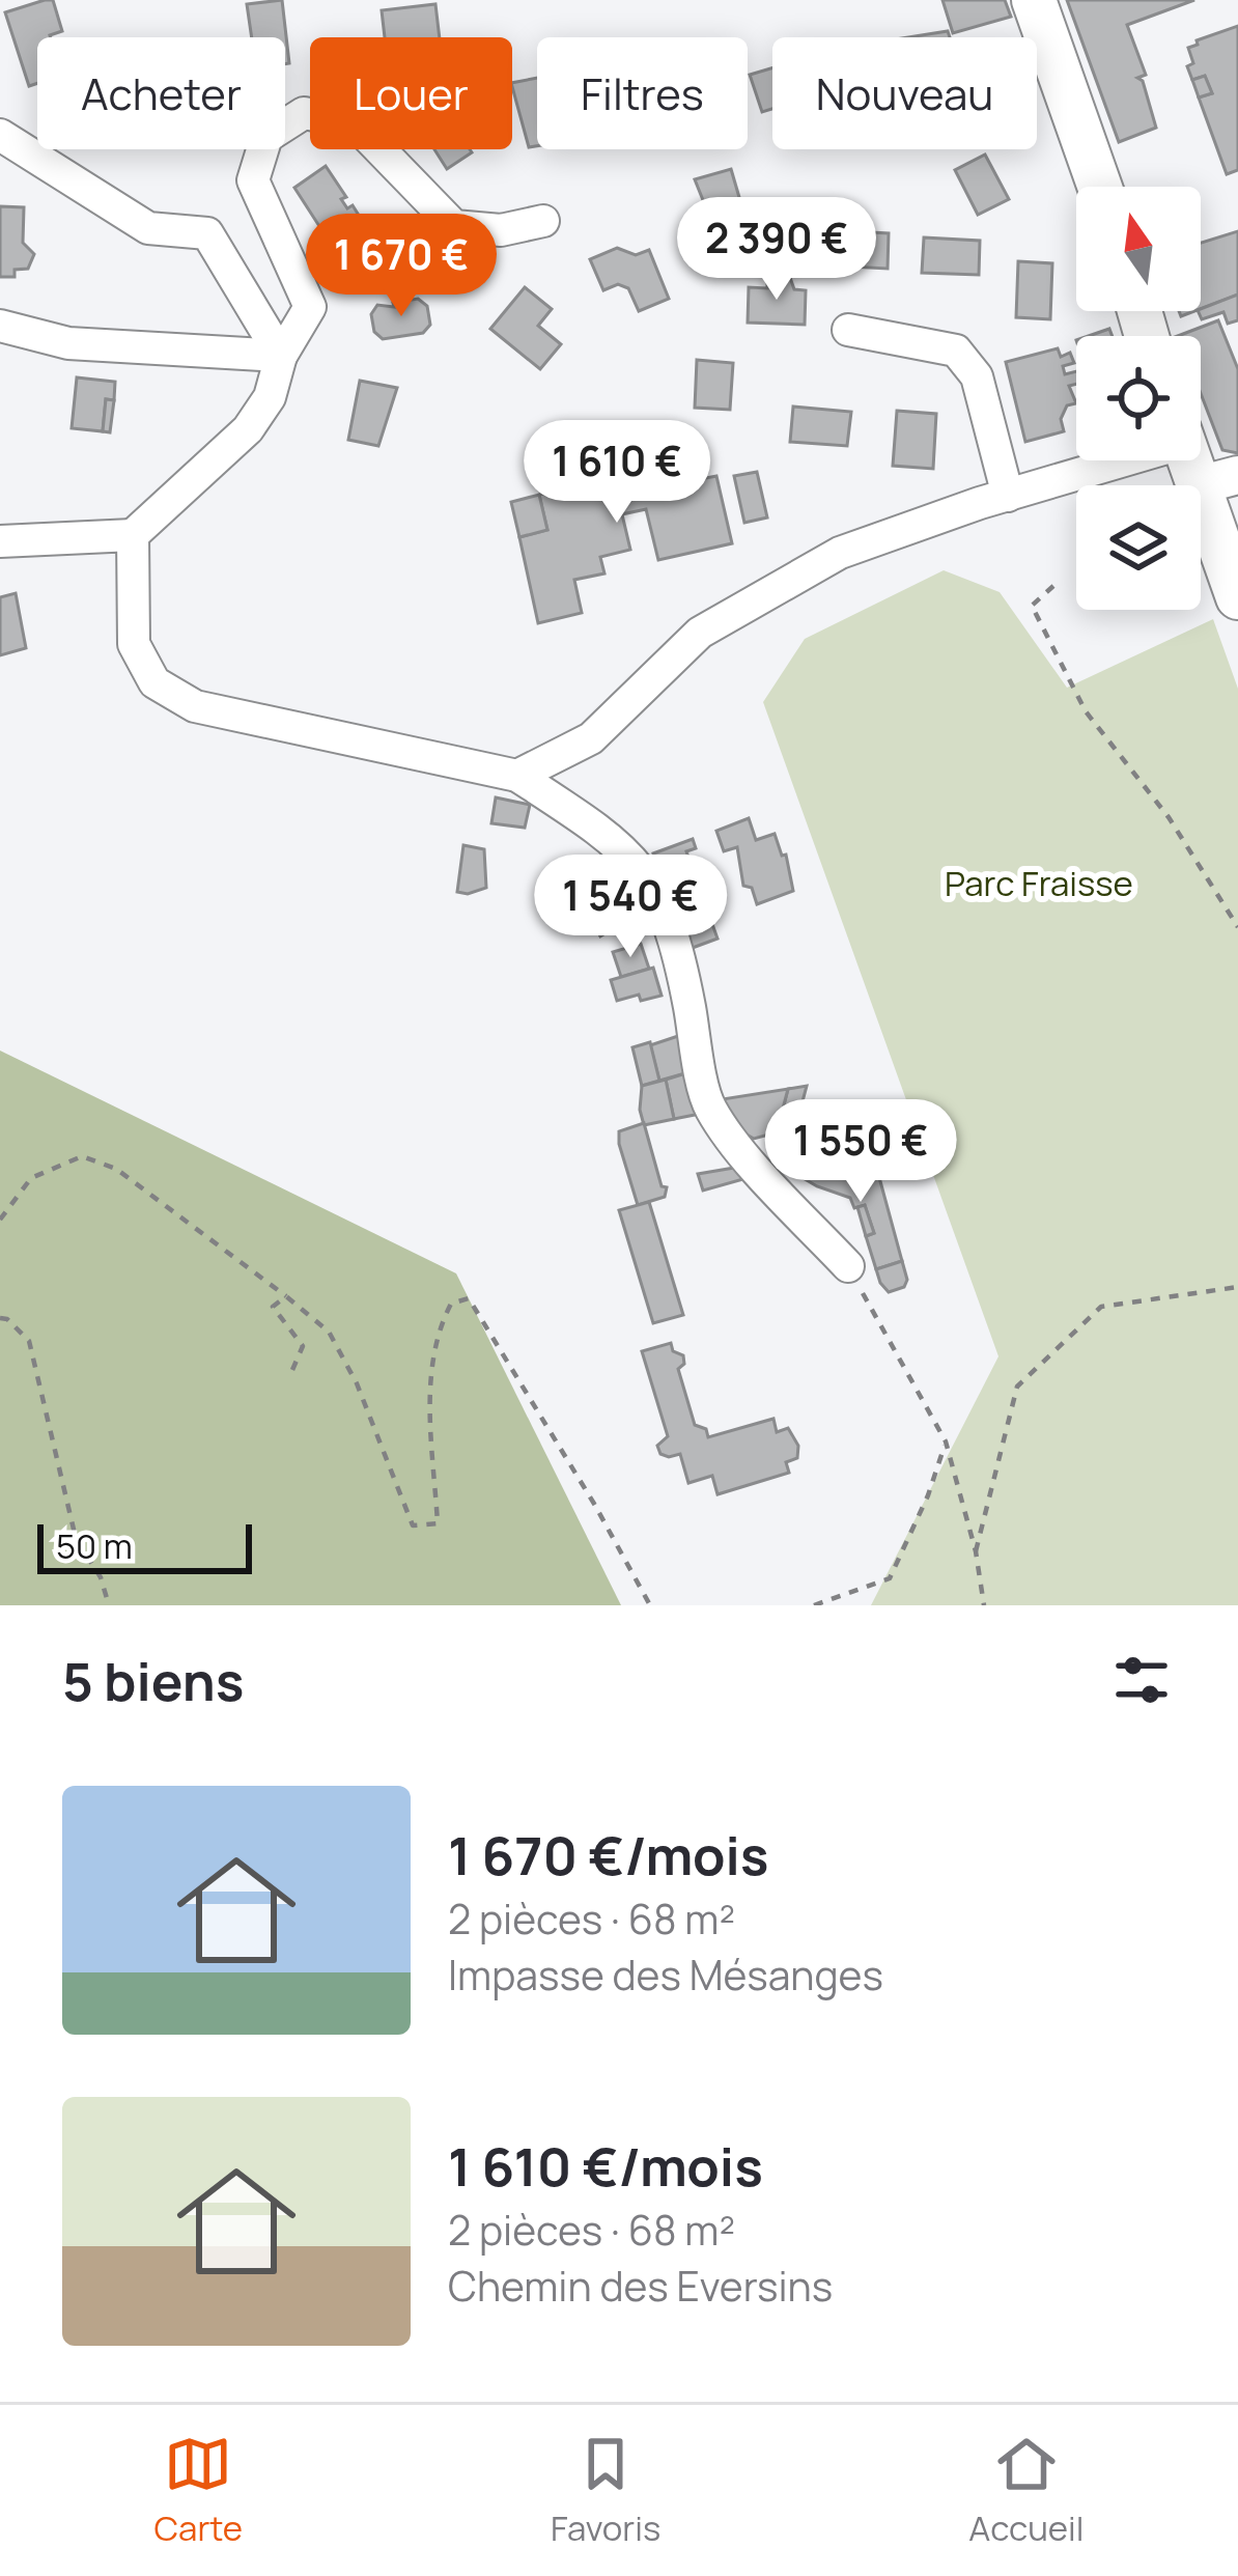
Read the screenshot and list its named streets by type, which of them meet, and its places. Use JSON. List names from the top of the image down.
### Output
{
  "parks": ["Parc Fraisse"],
  "scale_bar": "50 m",
  "north": "top",
  "page": {
    "chip": [
      "Acheter",
      "Louer",
      "Filtres",
      "Nouveau"
    ],
    "price": [
      "2 390 €",
      "1 670 €",
      "1 610 €",
      "1 540 €",
      "1 550 €"
    ],
    "scale": "50 m",
    "heading": "5 biens",
    "list": [
      {
        "name": "1 670 €/mois",
        "note": "2 pièces · 68 m² · Impasse des Mésanges"
      },
      {
        "name": "1 610 €/mois",
        "note": "2 pièces · 68 m² · Chemin des Eversins"
      }
    ],
    "tabs": ["Carte", "Favoris", "Accueil"]
  }
}
